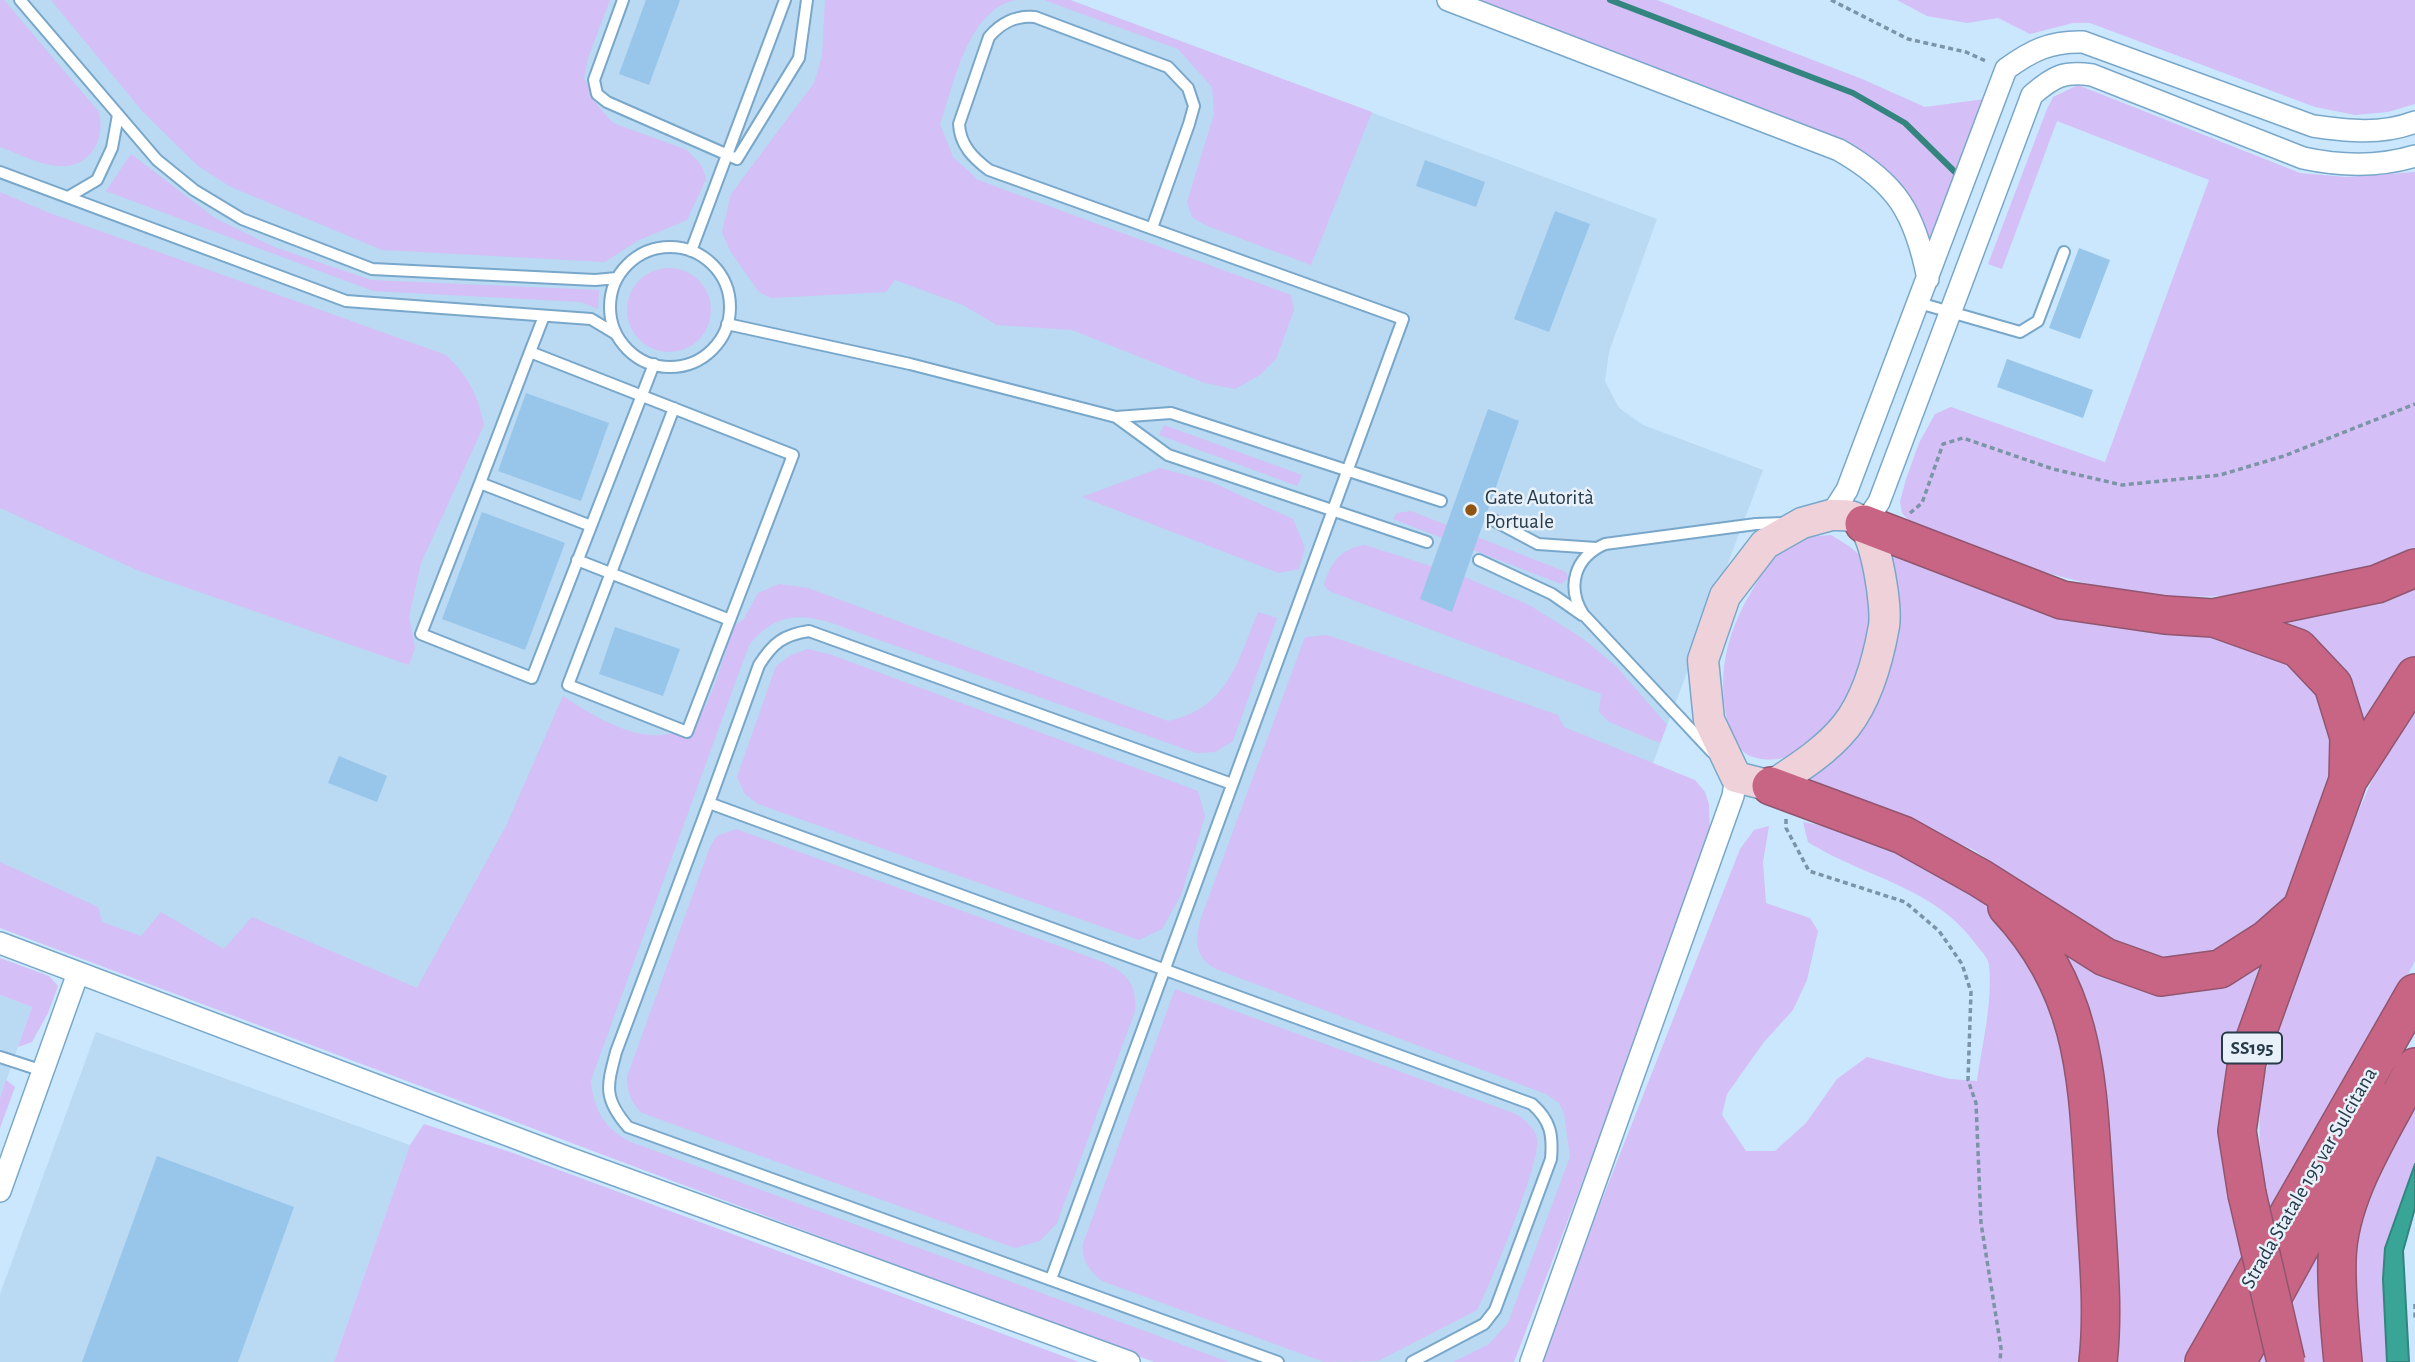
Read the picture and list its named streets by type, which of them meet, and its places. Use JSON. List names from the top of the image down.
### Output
{
  "streets": {
    "highway": ["SS195", "Strada Statale 195 var Sulcitana"]
  },
  "places": ["Gate Autorità Portuale"]
}
